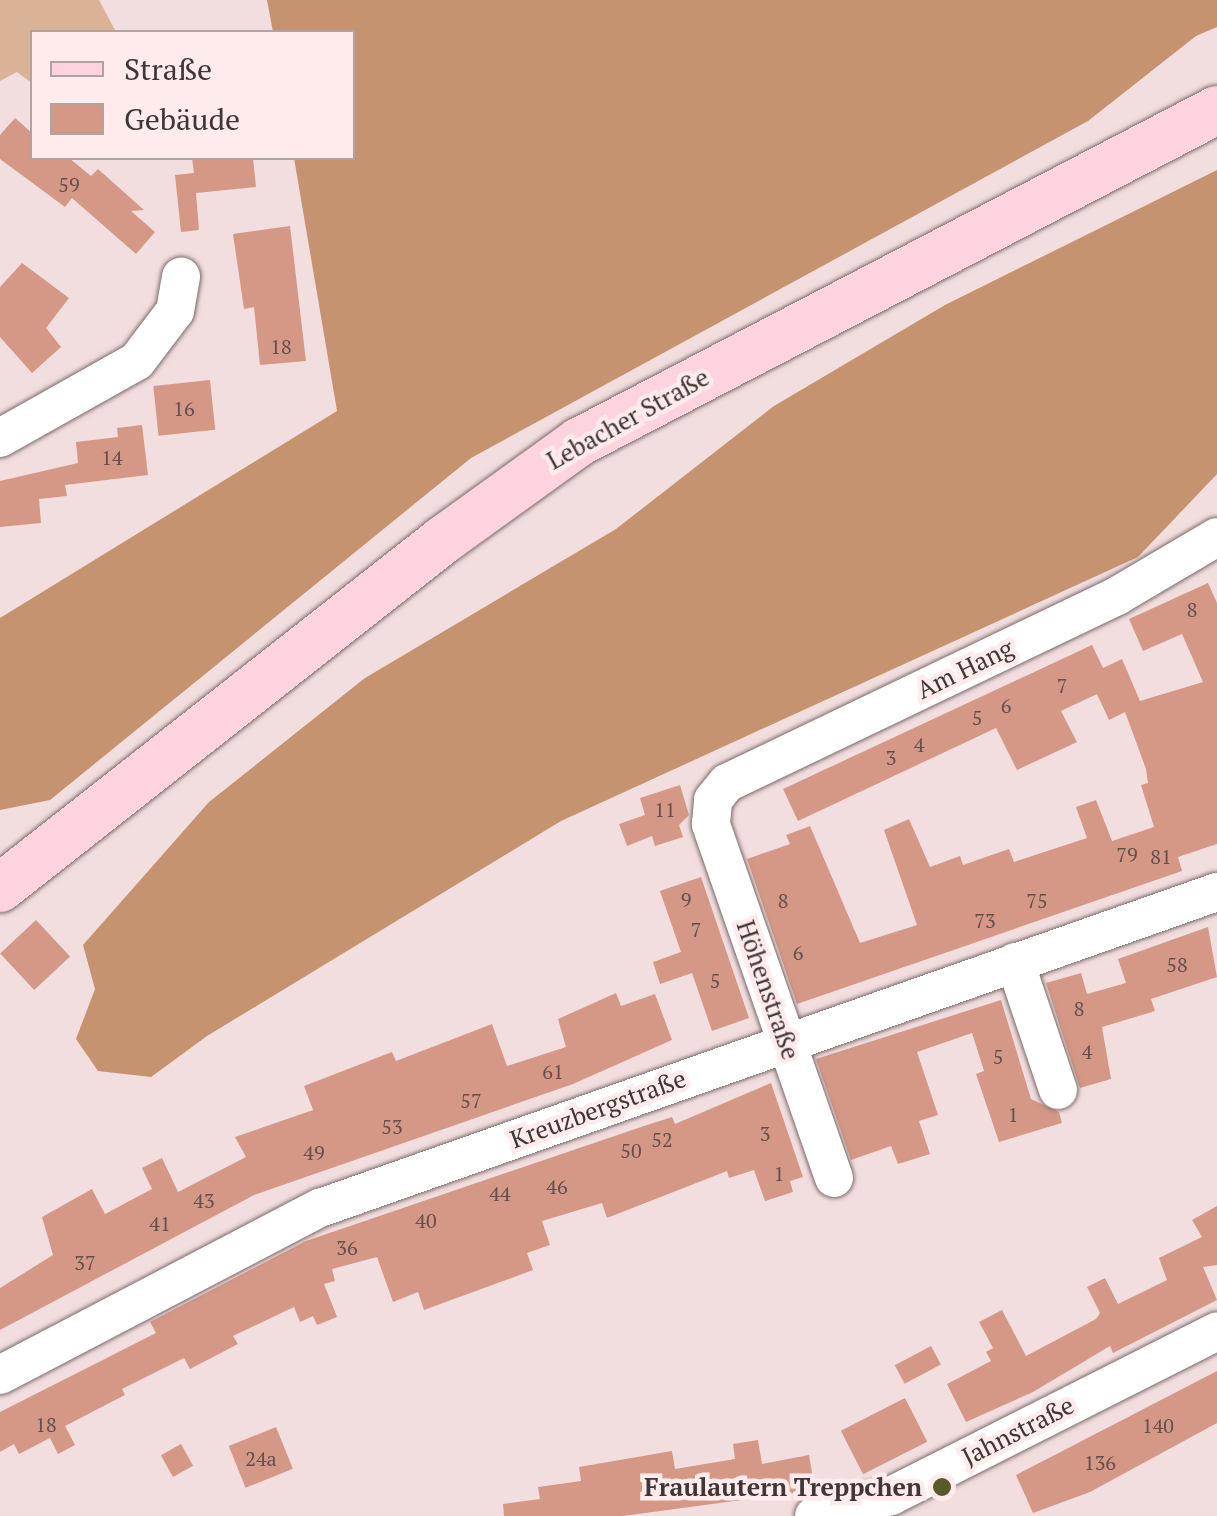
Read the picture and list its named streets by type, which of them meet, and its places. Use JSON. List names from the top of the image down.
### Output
{
  "streets": {
    "main road": ["Lebacher Straße"],
    "street": [
      "Am Hang",
      "Höhenstraße",
      "Kreuzbergstraße",
      "Jahnstraße"
    ]
  },
  "crossings": [
    ["Am Hang", "Höhenstraße"],
    ["Höhenstraße", "Kreuzbergstraße"]
  ],
  "places": ["Fraulautern Treppchen"],
  "house_numbers": [
    "59",
    "18",
    "16",
    "14",
    "8",
    "7",
    "6",
    "5",
    "4",
    "3",
    "11",
    "79",
    "81",
    "9",
    "8",
    "75",
    "73",
    "7",
    "6",
    "58",
    "5",
    "8",
    "4",
    "5",
    "61",
    "57",
    "1",
    "53",
    "3",
    "52",
    "50",
    "49",
    "1",
    "46",
    "44",
    "43",
    "40",
    "41",
    "36",
    "37",
    "18",
    "140",
    "24a",
    "136"
  ],
  "legend": ["Straße", "Gebäude"]
}
